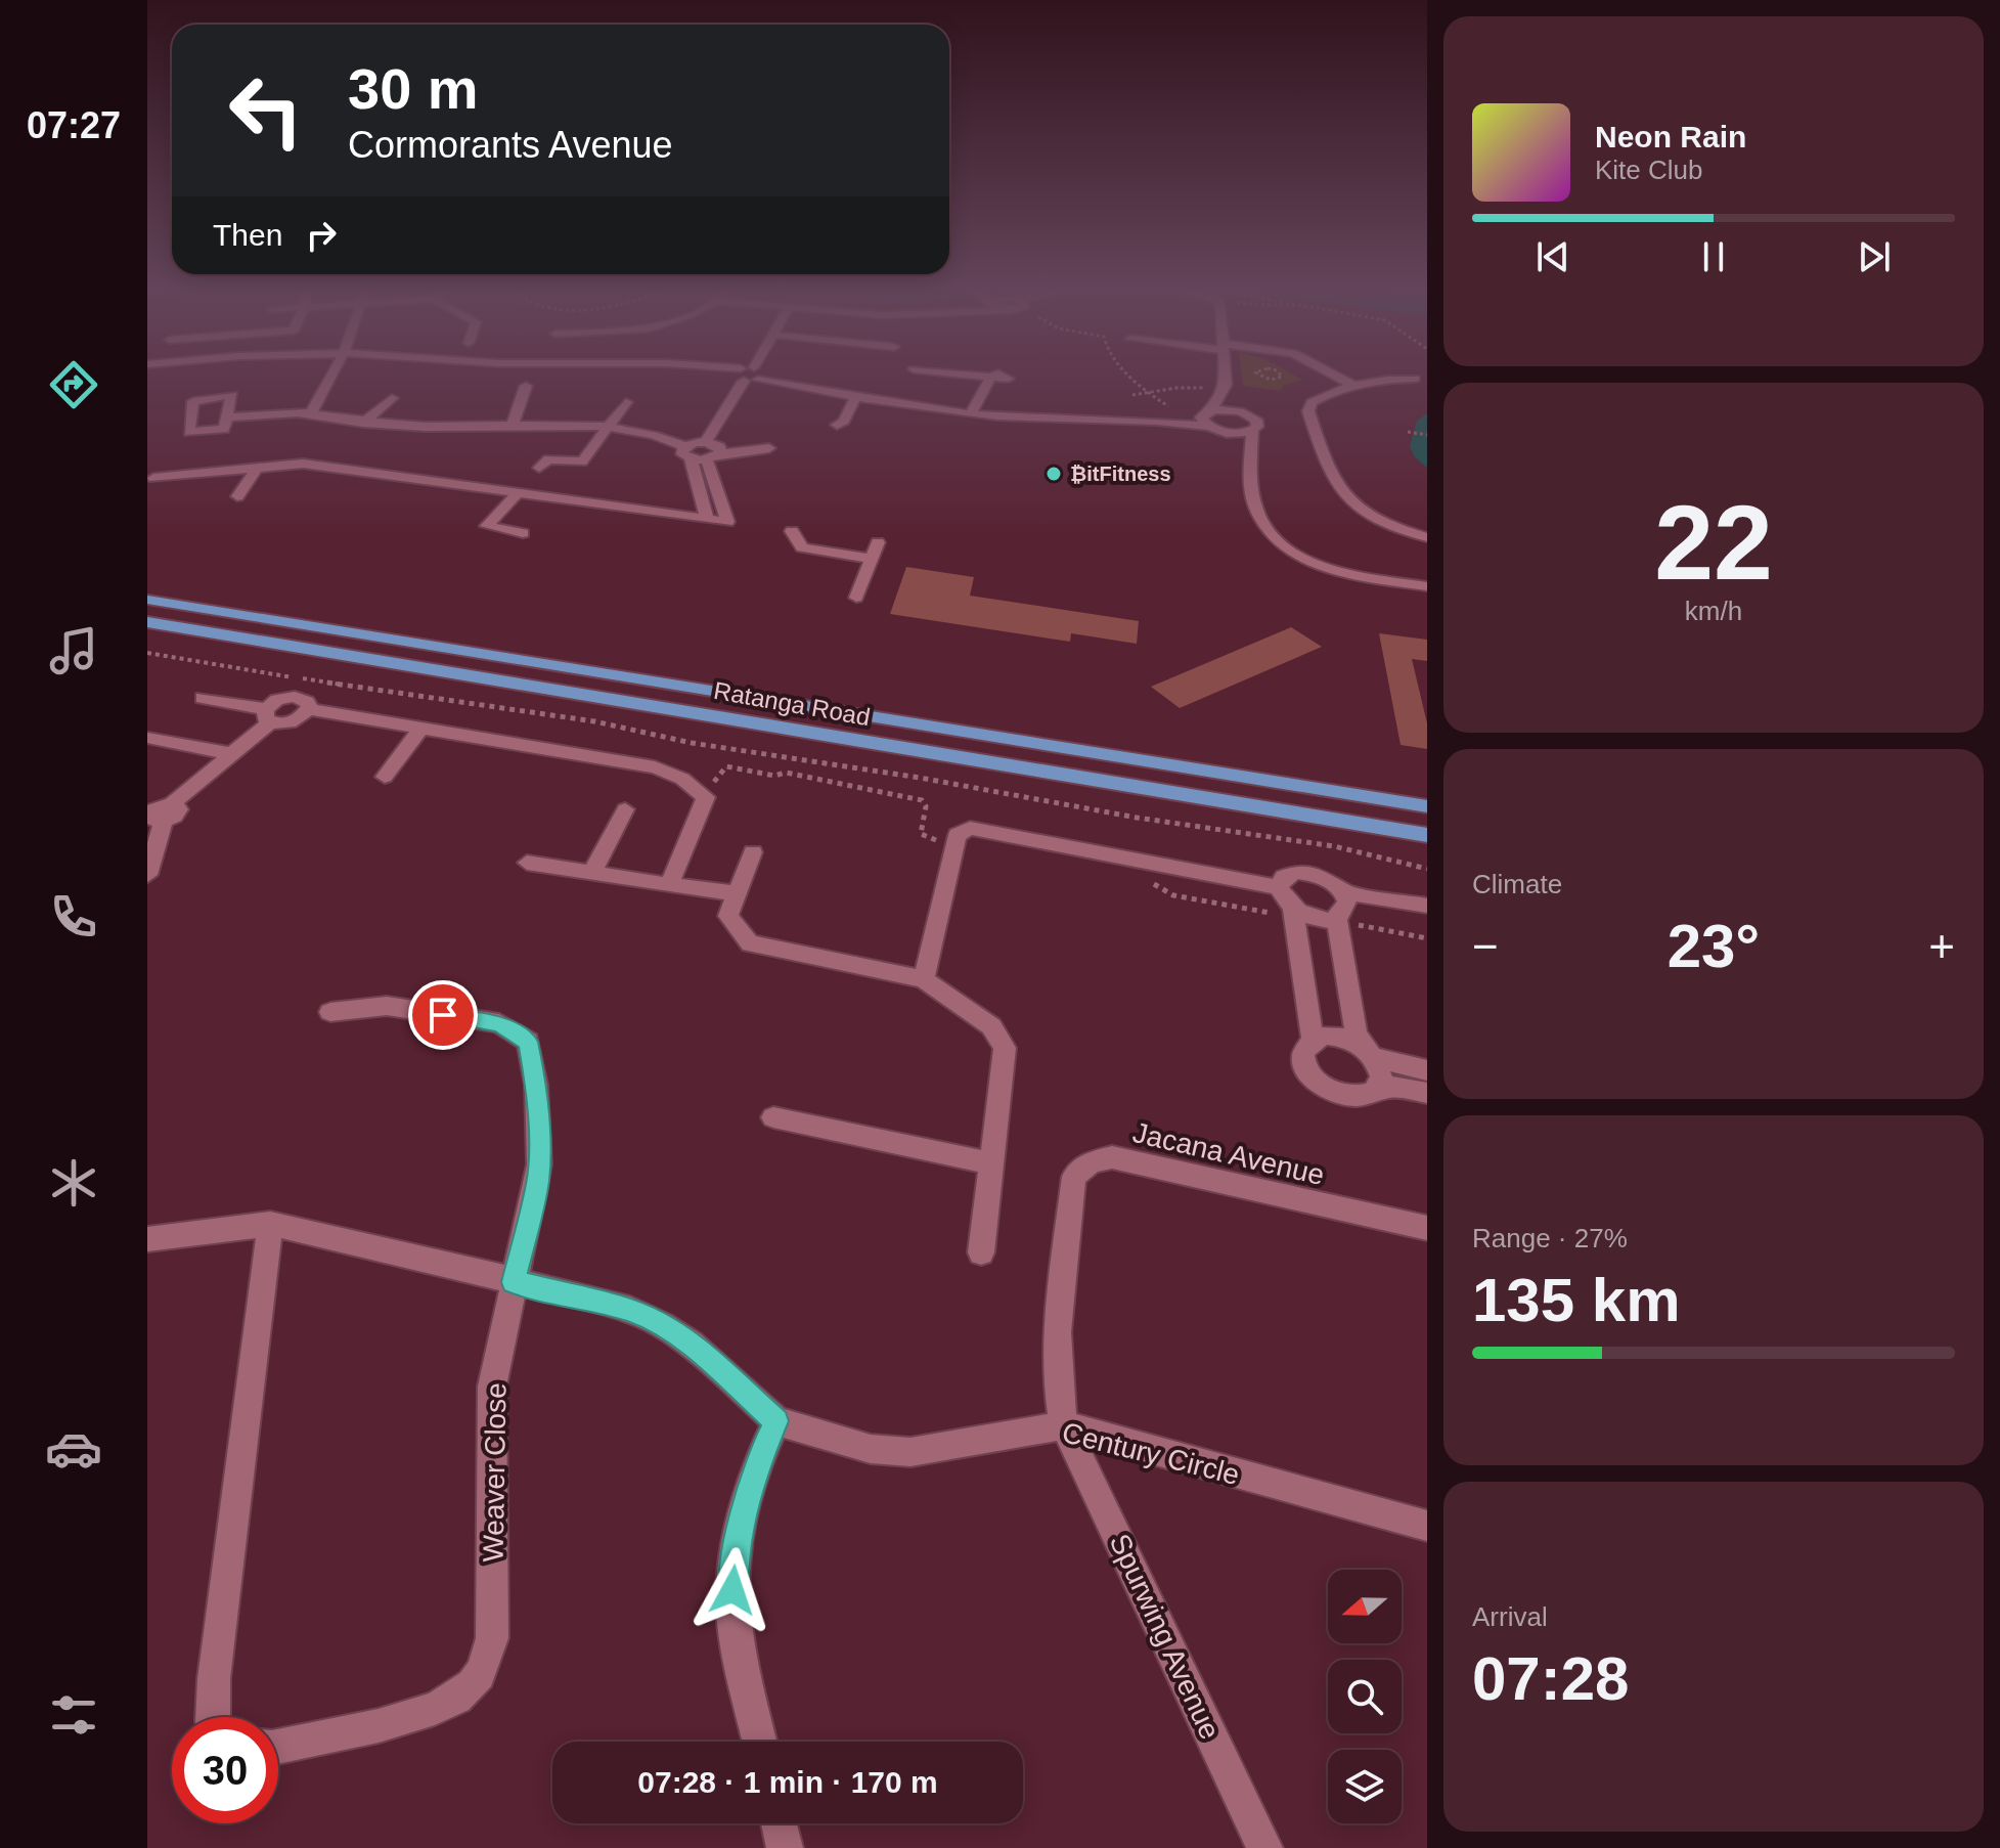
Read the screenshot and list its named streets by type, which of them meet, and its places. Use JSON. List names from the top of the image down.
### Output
{
  "streets": {
    "main road": ["Ratanga Road"],
    "street": [
      "Jacana Avenue",
      "Century Circle",
      "Weaver Close",
      "Spurwing Avenue"
    ]
  },
  "crossings": [
    ["Jacana Avenue", "Century Circle"],
    ["Jacana Avenue", "Spurwing Avenue"],
    ["Century Circle", "Spurwing Avenue"]
  ],
  "places": ["₿itFitness"],
  "north": "left",
  "page": {
    "tabs": "07:27",
    "turn": ["30 m", "Cormorants Avenue"],
    "song": ["Neon Rain", "Kite Club"],
    "then": "Then",
    "tile": [
      ["22", "km/h"],
      "Climate",
      ["Range · 27%", "135 km"],
      ["Arrival", "07:28"]
    ],
    "heat": ["−", "23°", "+"],
    "limit": "30",
    "trip": "07:28 · 1 min · 170 m"
  }
}
